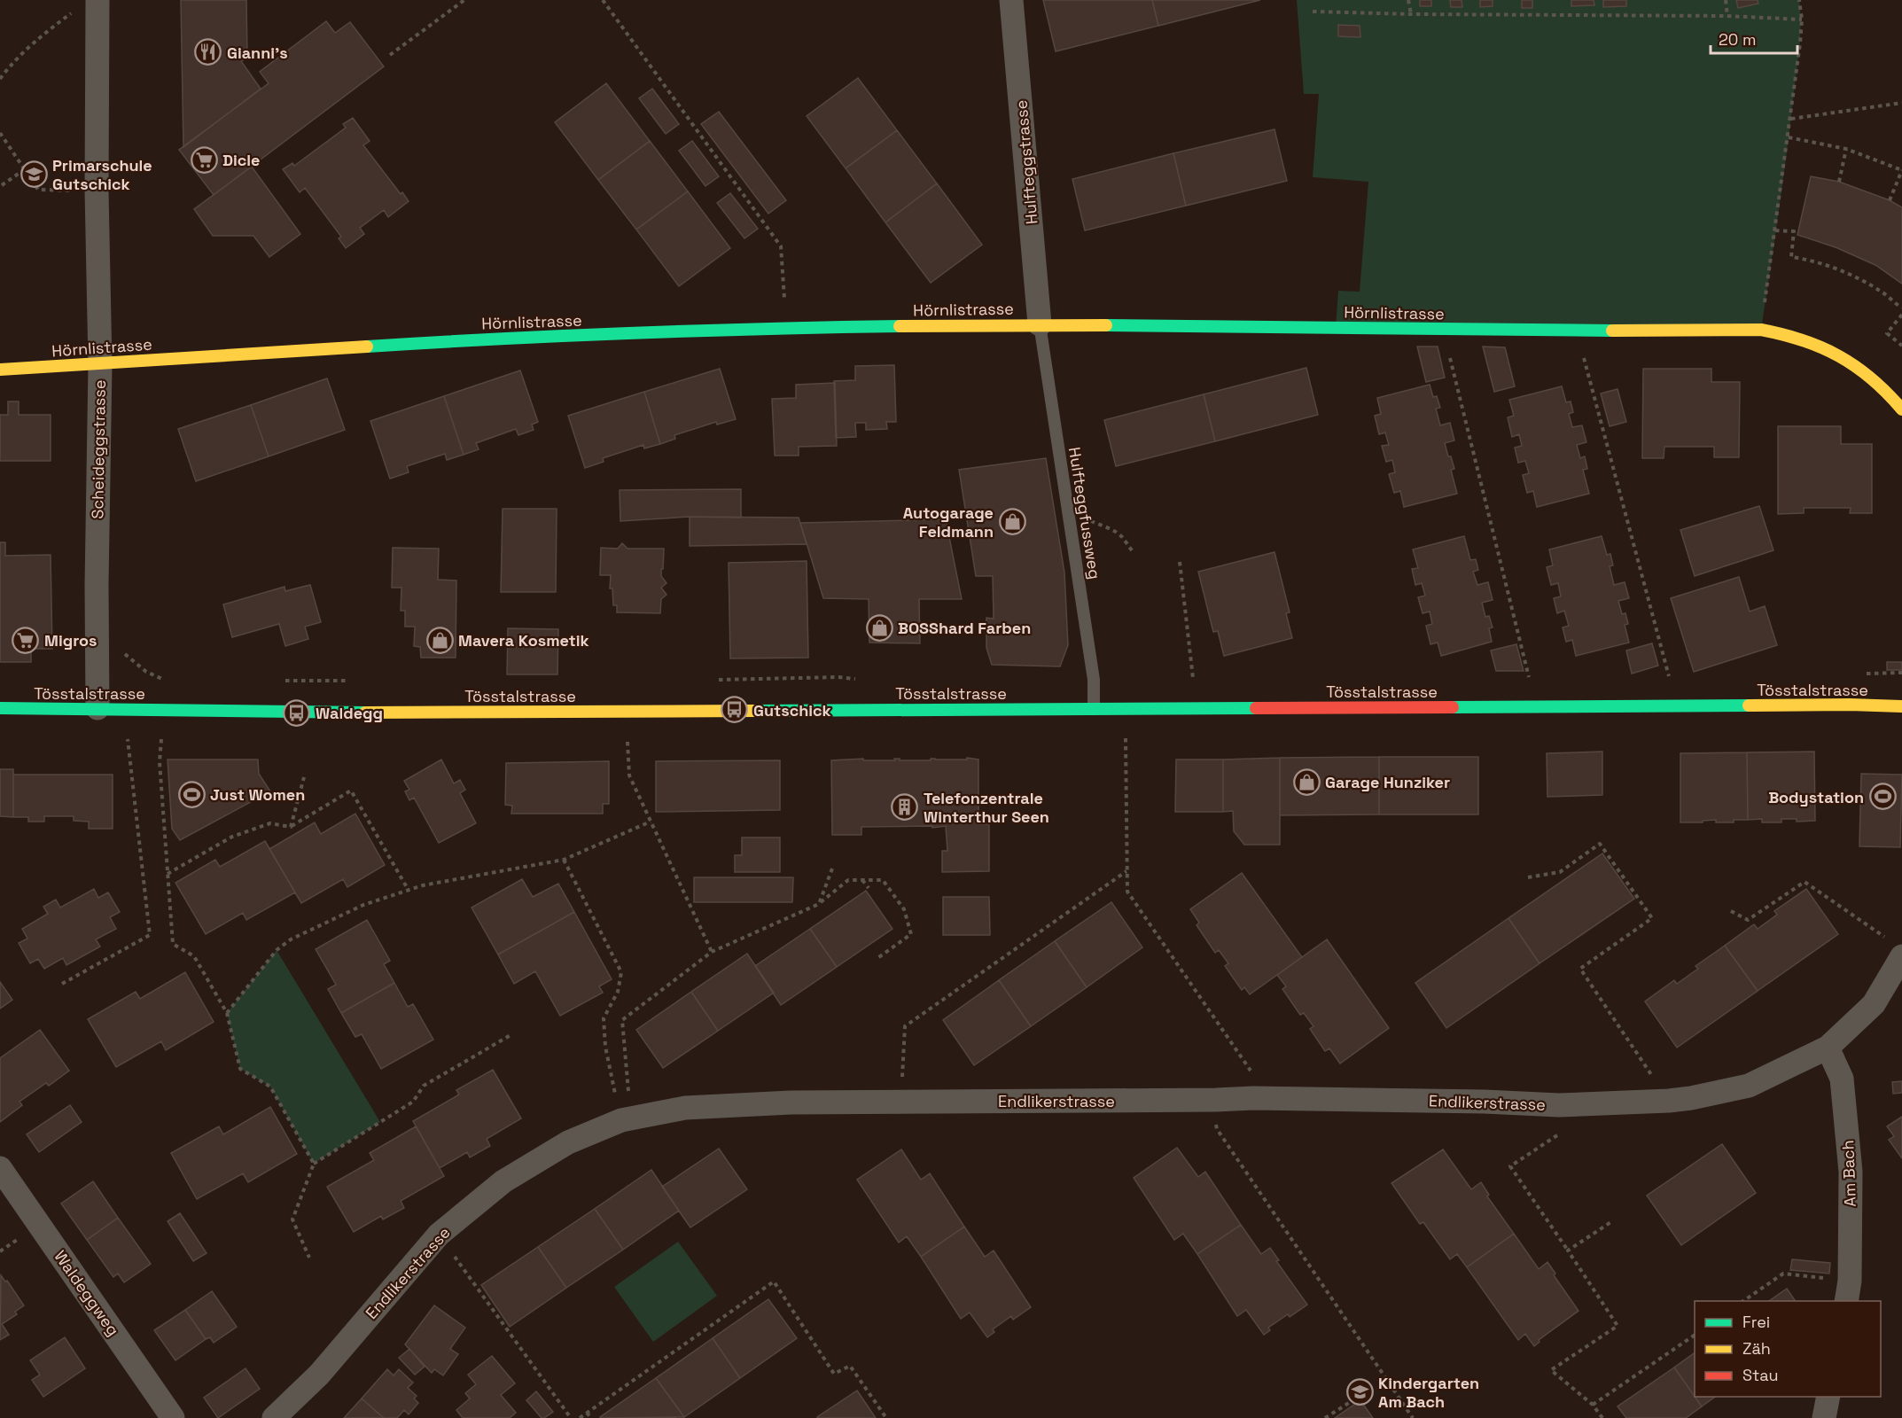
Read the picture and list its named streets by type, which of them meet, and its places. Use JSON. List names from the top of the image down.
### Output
{
  "streets": {
    "street": [
      "Hulfteggstrasse",
      "Hörnlistrasse",
      "Scheideggstrasse",
      "Tösstalstrasse",
      "Endlikerstrasse",
      "Am Bach",
      "Waldeggweg"
    ],
    "lane": ["Hulfteggfussweg"]
  },
  "crossings": [
    ["Hulfteggstrasse", "Hörnlistrasse"],
    ["Hulfteggstrasse", "Hulfteggfussweg"],
    ["Hörnlistrasse", "Scheideggstrasse"],
    ["Hörnlistrasse", "Hulfteggfussweg"],
    ["Scheideggstrasse", "Tösstalstrasse"],
    ["Hulfteggfussweg", "Tösstalstrasse"],
    ["Endlikerstrasse", "Am Bach"]
  ],
  "places": {
    "restaurant": ["Gianni's"],
    "supermarket": ["Dicle", "Migros"],
    "school or university": ["Primarschule Gutschick", "Kindergarten Am Bach"],
    "shop": [
      "Autogarage Feldmann",
      "BOSShard Farben",
      "Mavera Kosmetik",
      "Garage Hunziker"
    ],
    "bus stop": ["Gutschick", "Waldegg"],
    "sports": ["Just Women", "Bodystation"],
    "building": ["Telefonzentrale Winterthur Seen"]
  },
  "legend": ["Frei", "Zäh", "Stau"],
  "scale_bar": "20 m"
}
